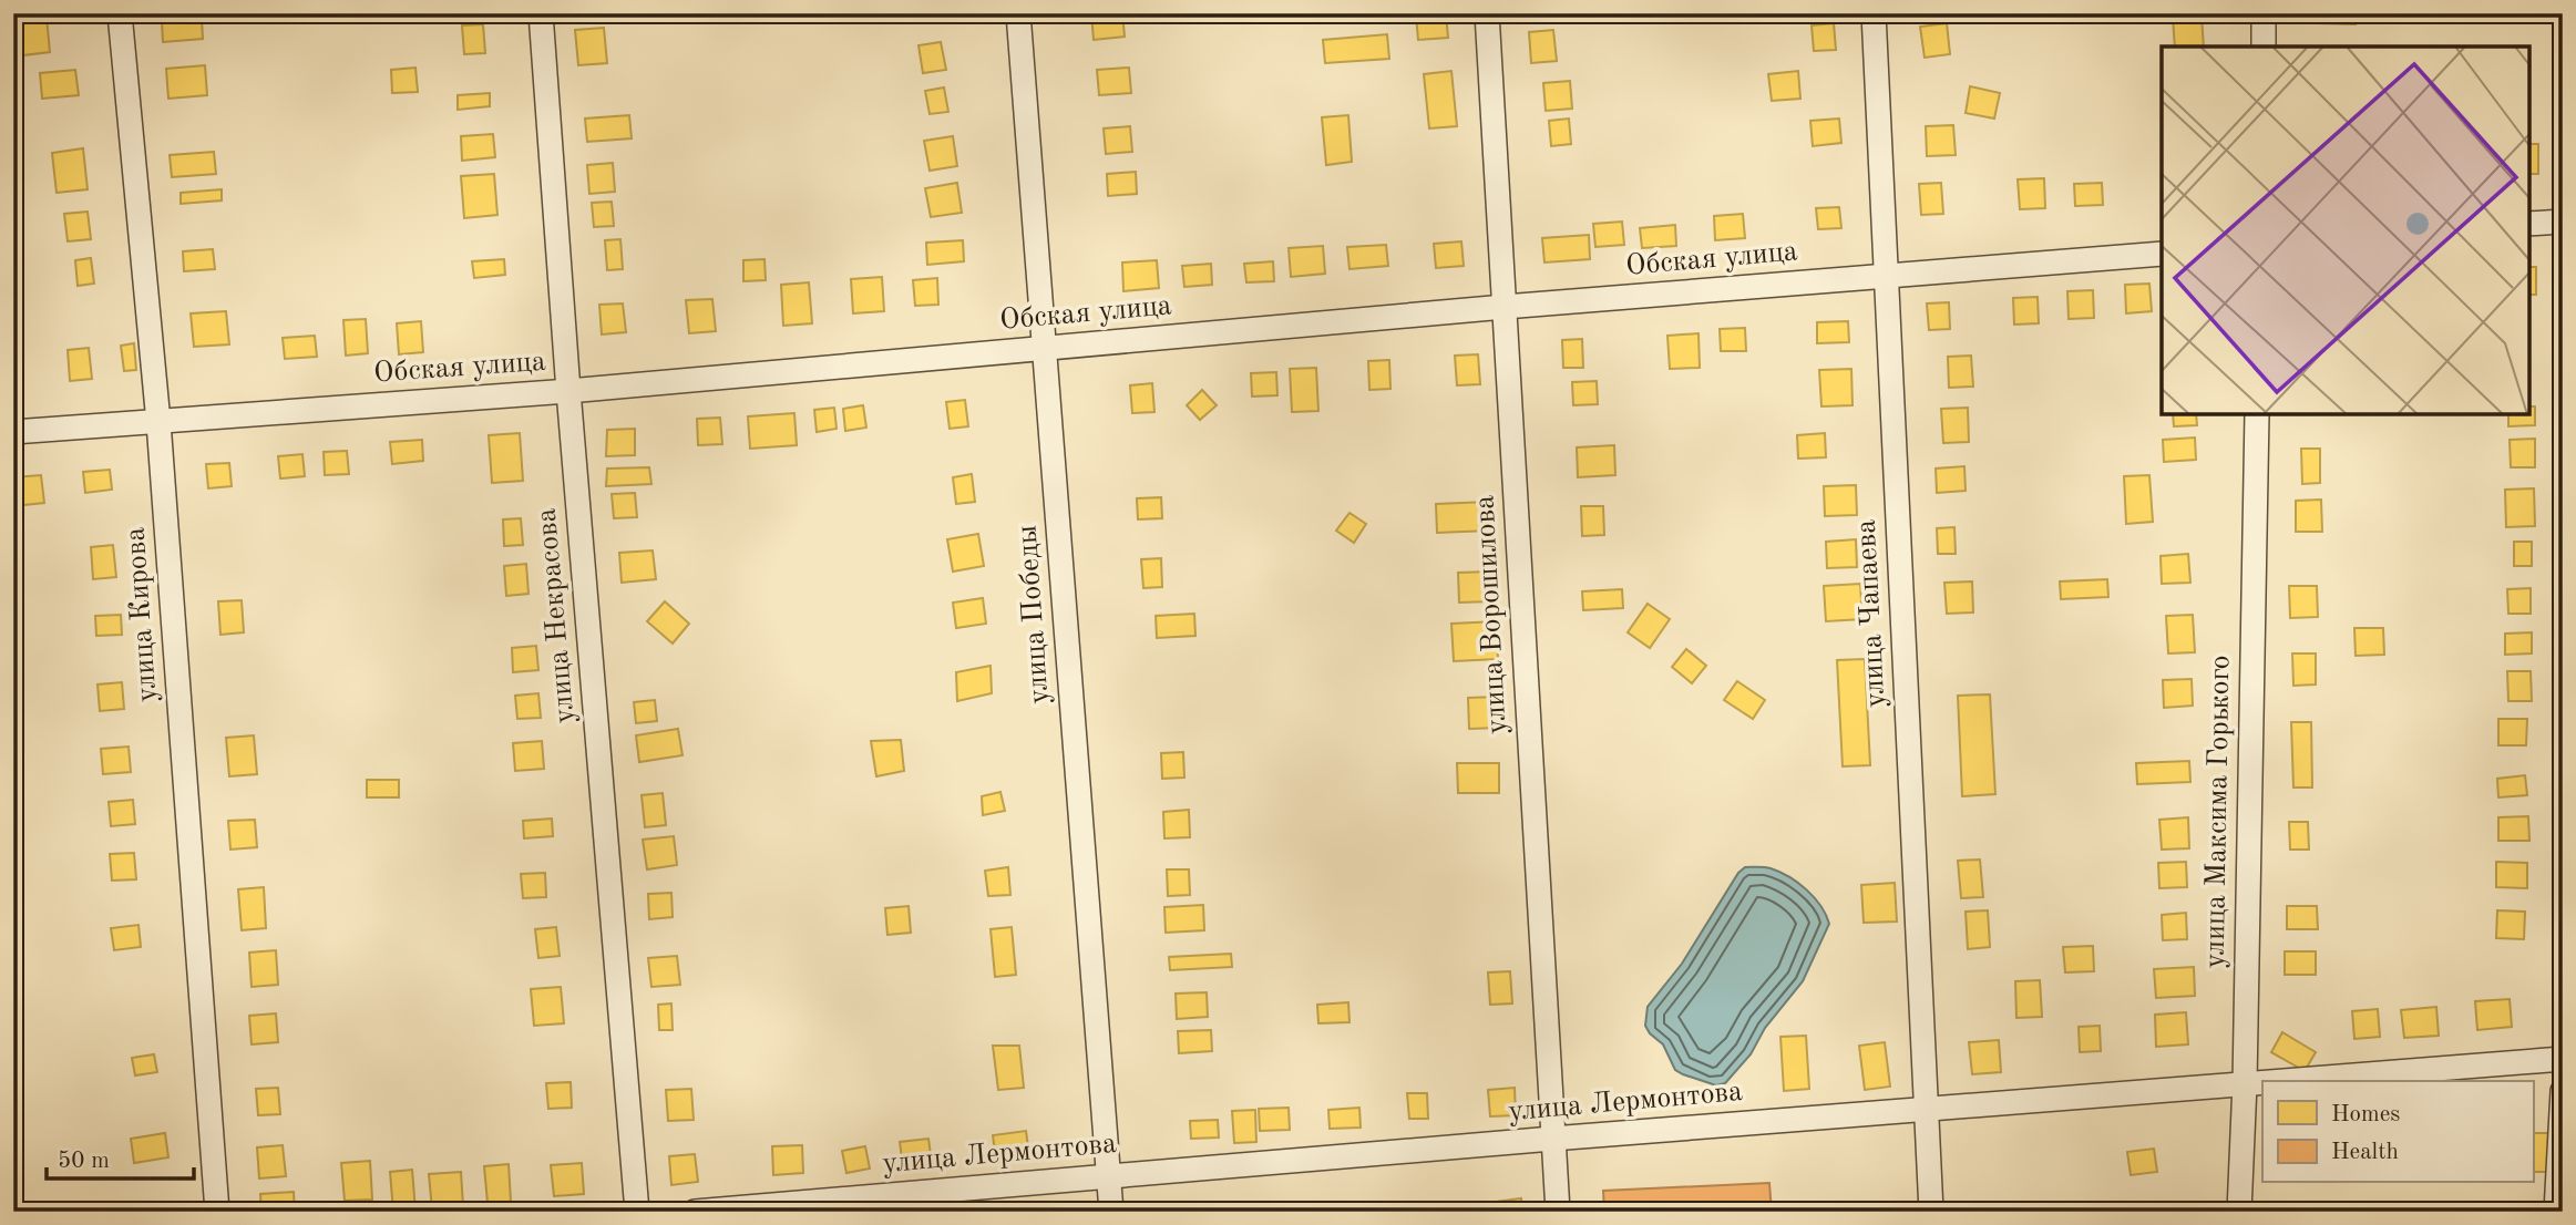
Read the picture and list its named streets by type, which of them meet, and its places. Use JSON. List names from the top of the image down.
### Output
{
  "streets": {
    "street": [
      "Обская улица",
      "улица Чапаева",
      "улица Кирова",
      "улица Победы",
      "улица Ворошилова",
      "улица Некрасова",
      "улица Максима Горького",
      "улица Лермонтова"
    ]
  },
  "crossings": [
    ["Обская улица", "улица Чапаева"],
    ["Обская улица", "улица Кирова"],
    ["Обская улица", "улица Победы"],
    ["Обская улица", "улица Ворошилова"],
    ["Обская улица", "улица Некрасова"],
    ["улица Чапаева", "улица Лермонтова"],
    ["улица Победы", "улица Лермонтова"],
    ["улица Ворошилова", "улица Лермонтова"],
    ["улица Максима Горького", "улица Лермонтова"]
  ],
  "legend": ["Homes", "Health"],
  "scale_bar": "50 m"
}
